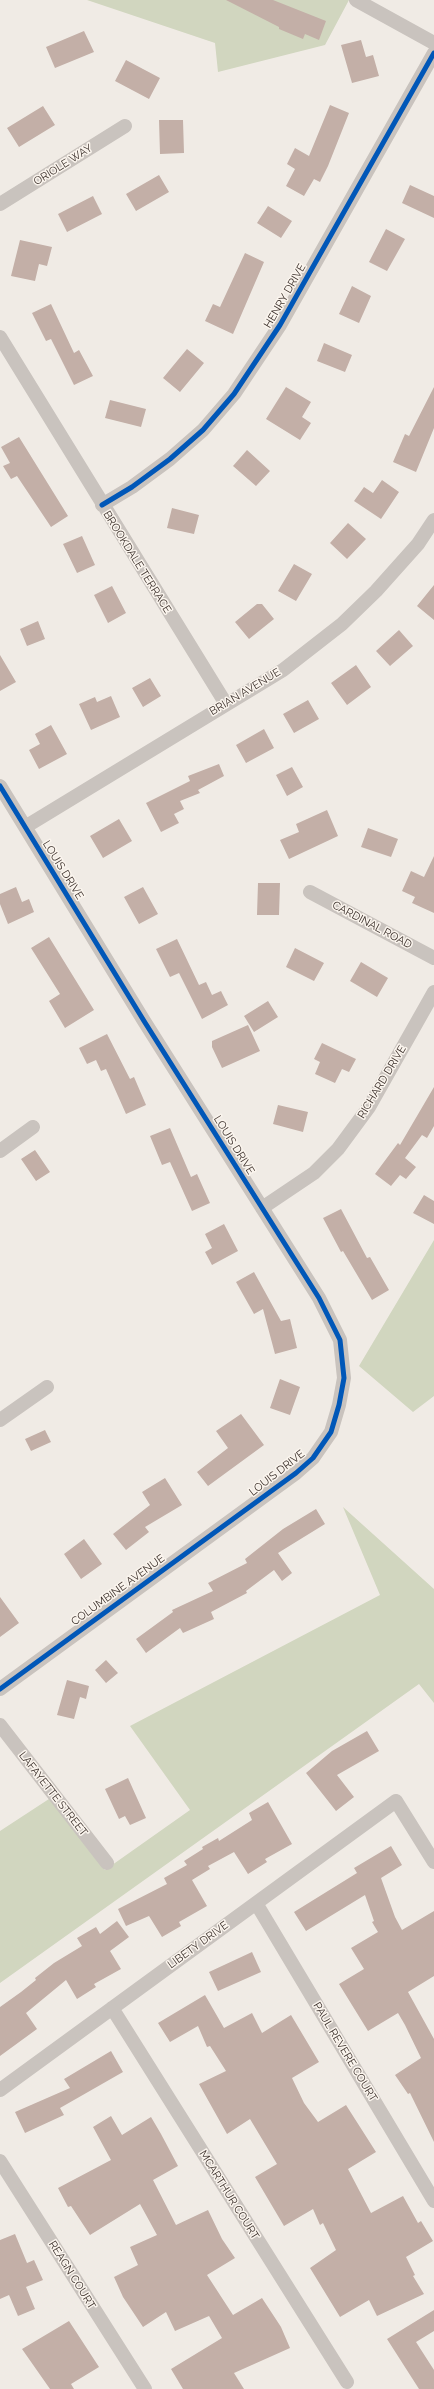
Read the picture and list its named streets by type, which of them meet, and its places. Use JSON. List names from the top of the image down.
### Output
{
  "streets": {
    "street": [
      "ORIOLE WAY",
      "HENRY DRIVE",
      "BROOKDALE TERRACE",
      "BRIAN AVENUE",
      "LOUIS DRIVE",
      "CARDINAL ROAD",
      "RICHARD DRIVE",
      "COLUMBINE AVENUE",
      "LAFAYETTE STREET",
      "LIBETY DRIVE",
      "PAUL REVERE COURT",
      "MCARTHUR COURT",
      "REAGN COURT"
    ]
  },
  "crossings": [
    ["HENRY DRIVE", "BROOKDALE TERRACE"],
    ["BROOKDALE TERRACE", "BRIAN AVENUE"],
    ["BRIAN AVENUE", "LOUIS DRIVE"],
    ["LOUIS DRIVE", "RICHARD DRIVE"],
    ["LOUIS DRIVE", "COLUMBINE AVENUE"],
    ["LIBETY DRIVE", "PAUL REVERE COURT"],
    ["LIBETY DRIVE", "MCARTHUR COURT"]
  ]
}
